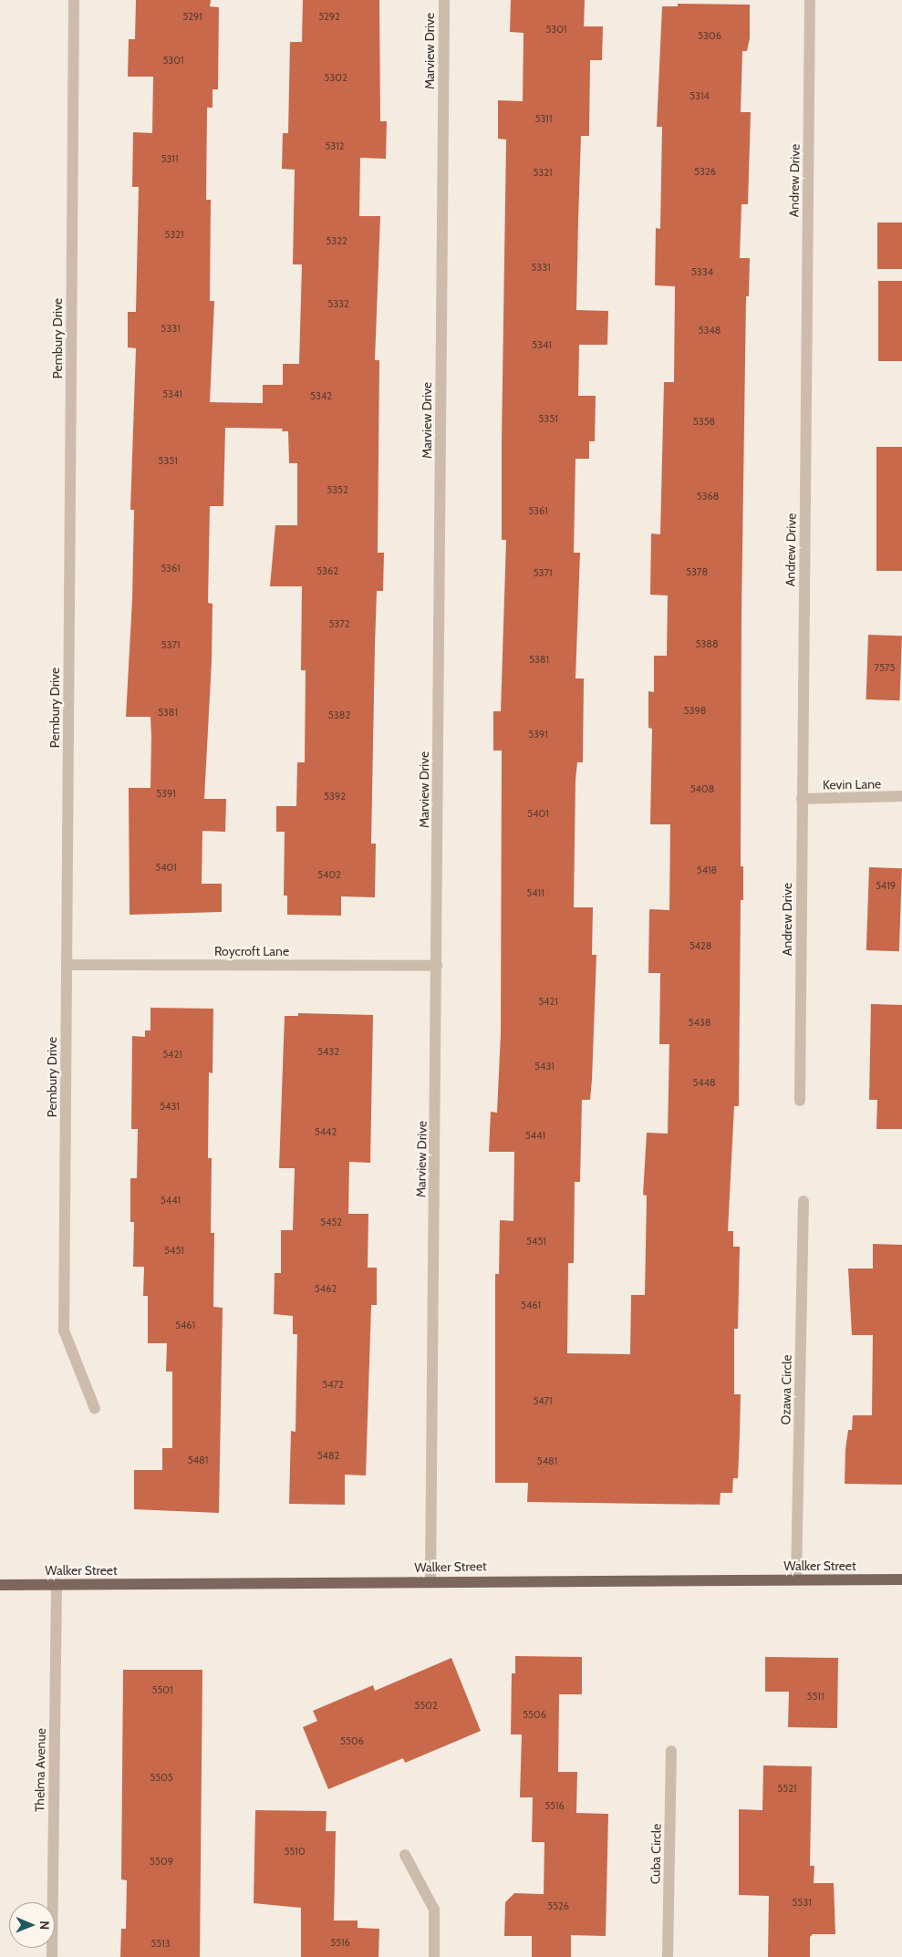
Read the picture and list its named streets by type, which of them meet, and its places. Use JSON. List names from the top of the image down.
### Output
{
  "streets": {
    "main road": ["Walker Street"],
    "street": [
      "Marview Drive",
      "Andrew Drive",
      "Pembury Drive",
      "Kevin Lane",
      "Roycroft Lane",
      "Ozawa Circle",
      "Thelma Avenue",
      "Cuba Circle"
    ]
  },
  "crossings": [
    ["Marview Drive", "Roycroft Lane"],
    ["Marview Drive", "Walker Street"],
    ["Andrew Drive", "Kevin Lane"],
    ["Pembury Drive", "Roycroft Lane"],
    ["Ozawa Circle", "Walker Street"],
    ["Walker Street", "Thelma Avenue"]
  ],
  "house_numbers": [
    "5291",
    "5292",
    "5301",
    "5306",
    "5301",
    "5302",
    "5314",
    "5311",
    "5312",
    "5311",
    "5326",
    "5321",
    "5321",
    "5322",
    "5331",
    "5334",
    "5332",
    "5331",
    "5348",
    "5341",
    "5341",
    "5342",
    "5351",
    "5358",
    "5351",
    "5352",
    "5368",
    "5361",
    "5361",
    "5362",
    "5378",
    "5371",
    "5372",
    "5388",
    "5371",
    "5381",
    "7575",
    "5398",
    "5381",
    "5382",
    "5391",
    "5408",
    "5391",
    "5392",
    "5401",
    "5401",
    "5418",
    "5402",
    "5419",
    "5411",
    "5428",
    "5421",
    "5438",
    "5432",
    "5421",
    "5431",
    "5448",
    "5431",
    "5442",
    "5441",
    "5441",
    "5452",
    "5451",
    "5451",
    "5462",
    "5461",
    "5461",
    "5472",
    "5471",
    "5482",
    "5481",
    "5481",
    "5501",
    "5511",
    "5502",
    "5506",
    "5506",
    "5505",
    "5521",
    "5516",
    "5510",
    "5509",
    "5531",
    "5526",
    "5516",
    "5513"
  ],
  "north": "right"
}
